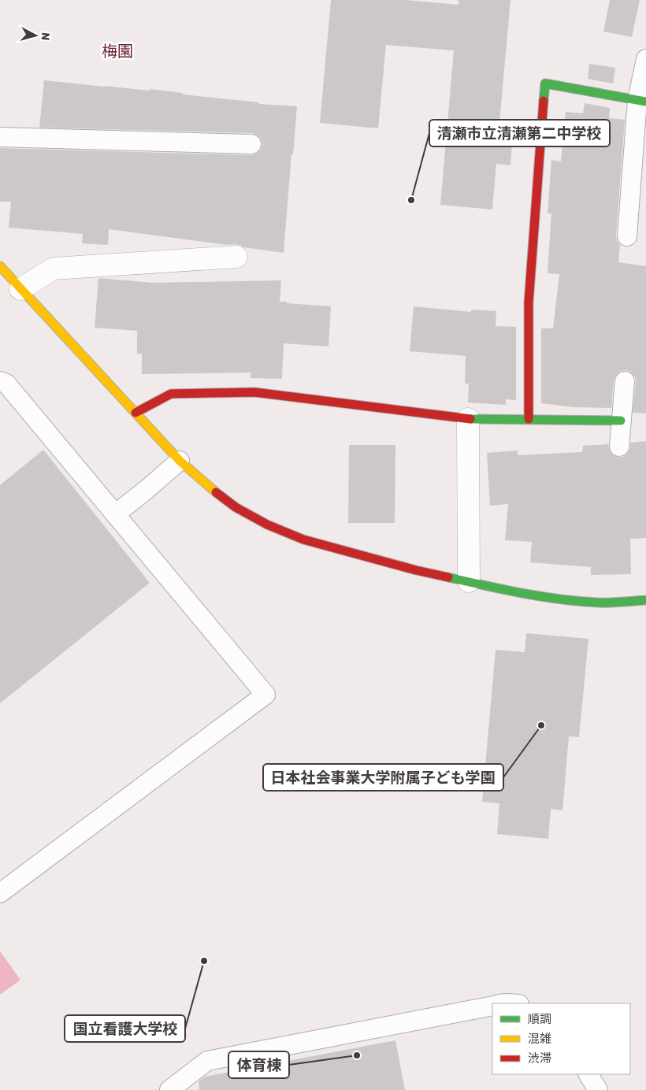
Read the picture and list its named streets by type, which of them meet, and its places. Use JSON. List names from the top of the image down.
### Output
{
  "districts": ["梅園"],
  "places": [
    "清瀬市立清瀬第二中学校",
    "日本社会事業大学附属子ども学園",
    "国立看護大学校",
    "体育棟"
  ],
  "legend": ["順調", "混雑", "渋滞"],
  "north": "right"
}
